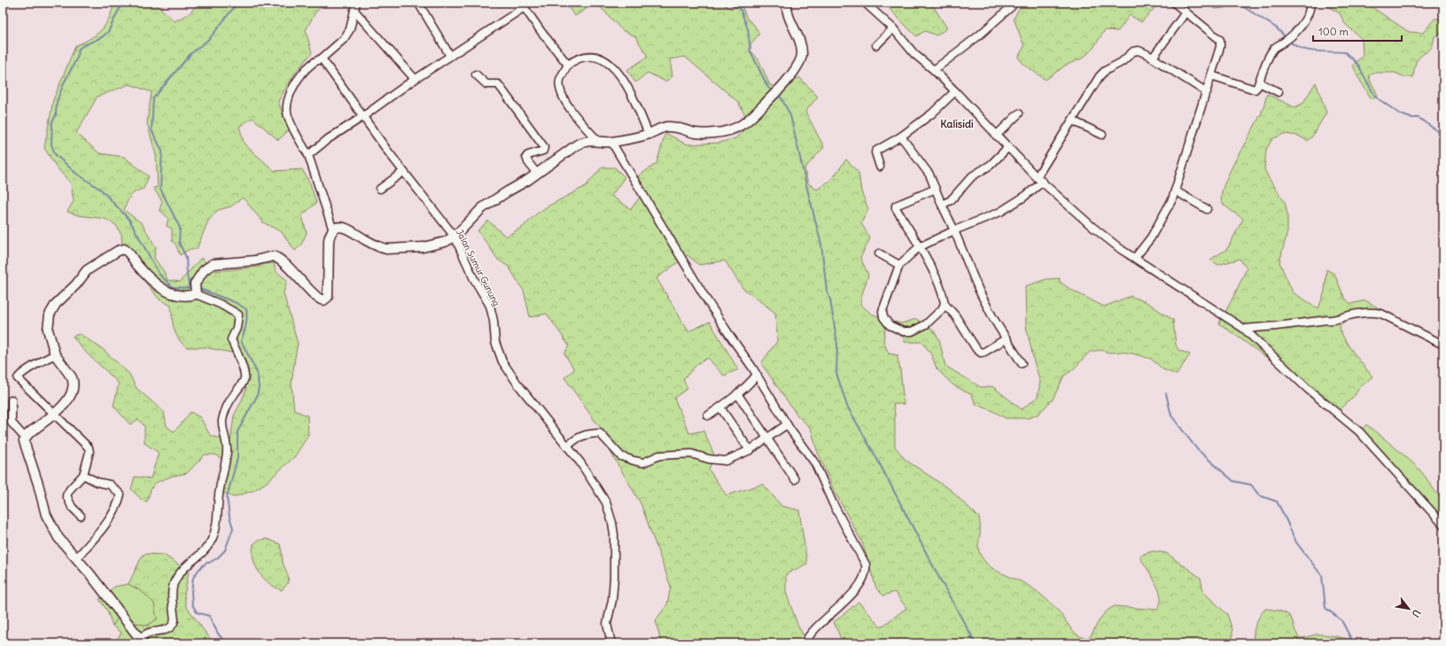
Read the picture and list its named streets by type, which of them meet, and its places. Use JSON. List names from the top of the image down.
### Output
{
  "streets": {
    "street": ["Jalan Sumur Gunung"]
  },
  "districts": ["Kalisidi"],
  "scale_bar": "100 m",
  "north": "bottom right"
}
